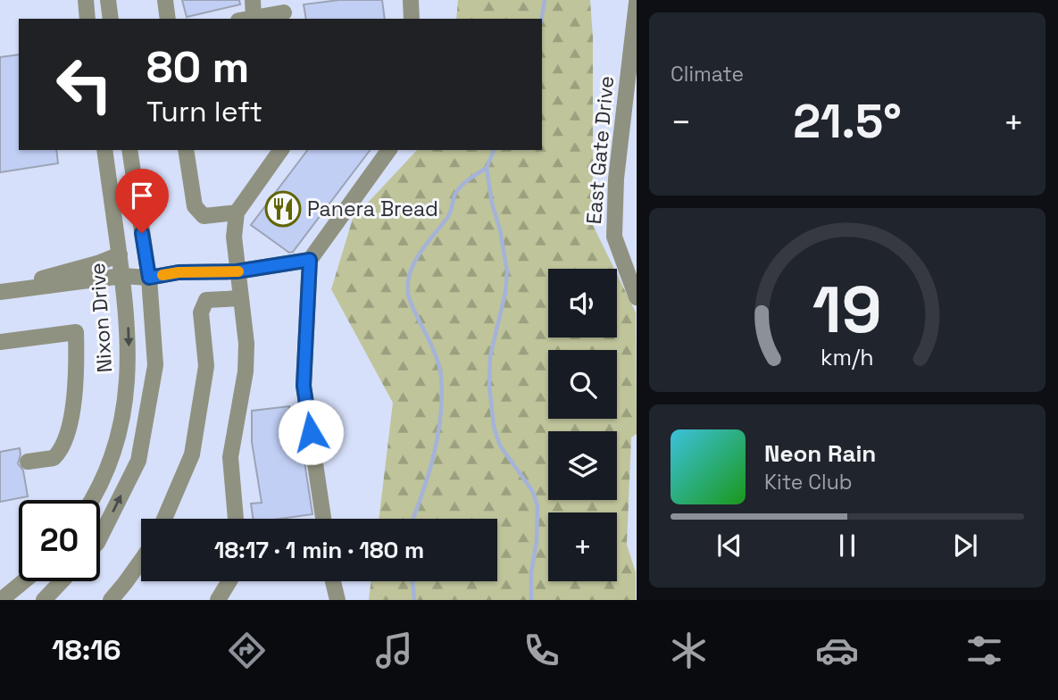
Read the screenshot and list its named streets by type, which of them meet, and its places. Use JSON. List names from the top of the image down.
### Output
{
  "streets": {
    "street": ["East Gate Drive", "Nixon Drive"]
  },
  "places": {
    "restaurant": ["Panera Bread"]
  },
  "page": {
    "tile": "Climate",
    "turn": ["80 m", "Turn left"],
    "heat": ["−", "21.5°", "+"],
    "map_buttons": "+",
    "song": ["Neon Rain", "Kite Club"],
    "limit": "20",
    "trip": "18:17 · 1 min · 180 m",
    "tabs": "18:16",
    "gauge": ["19", "km/h"]
  }
}
